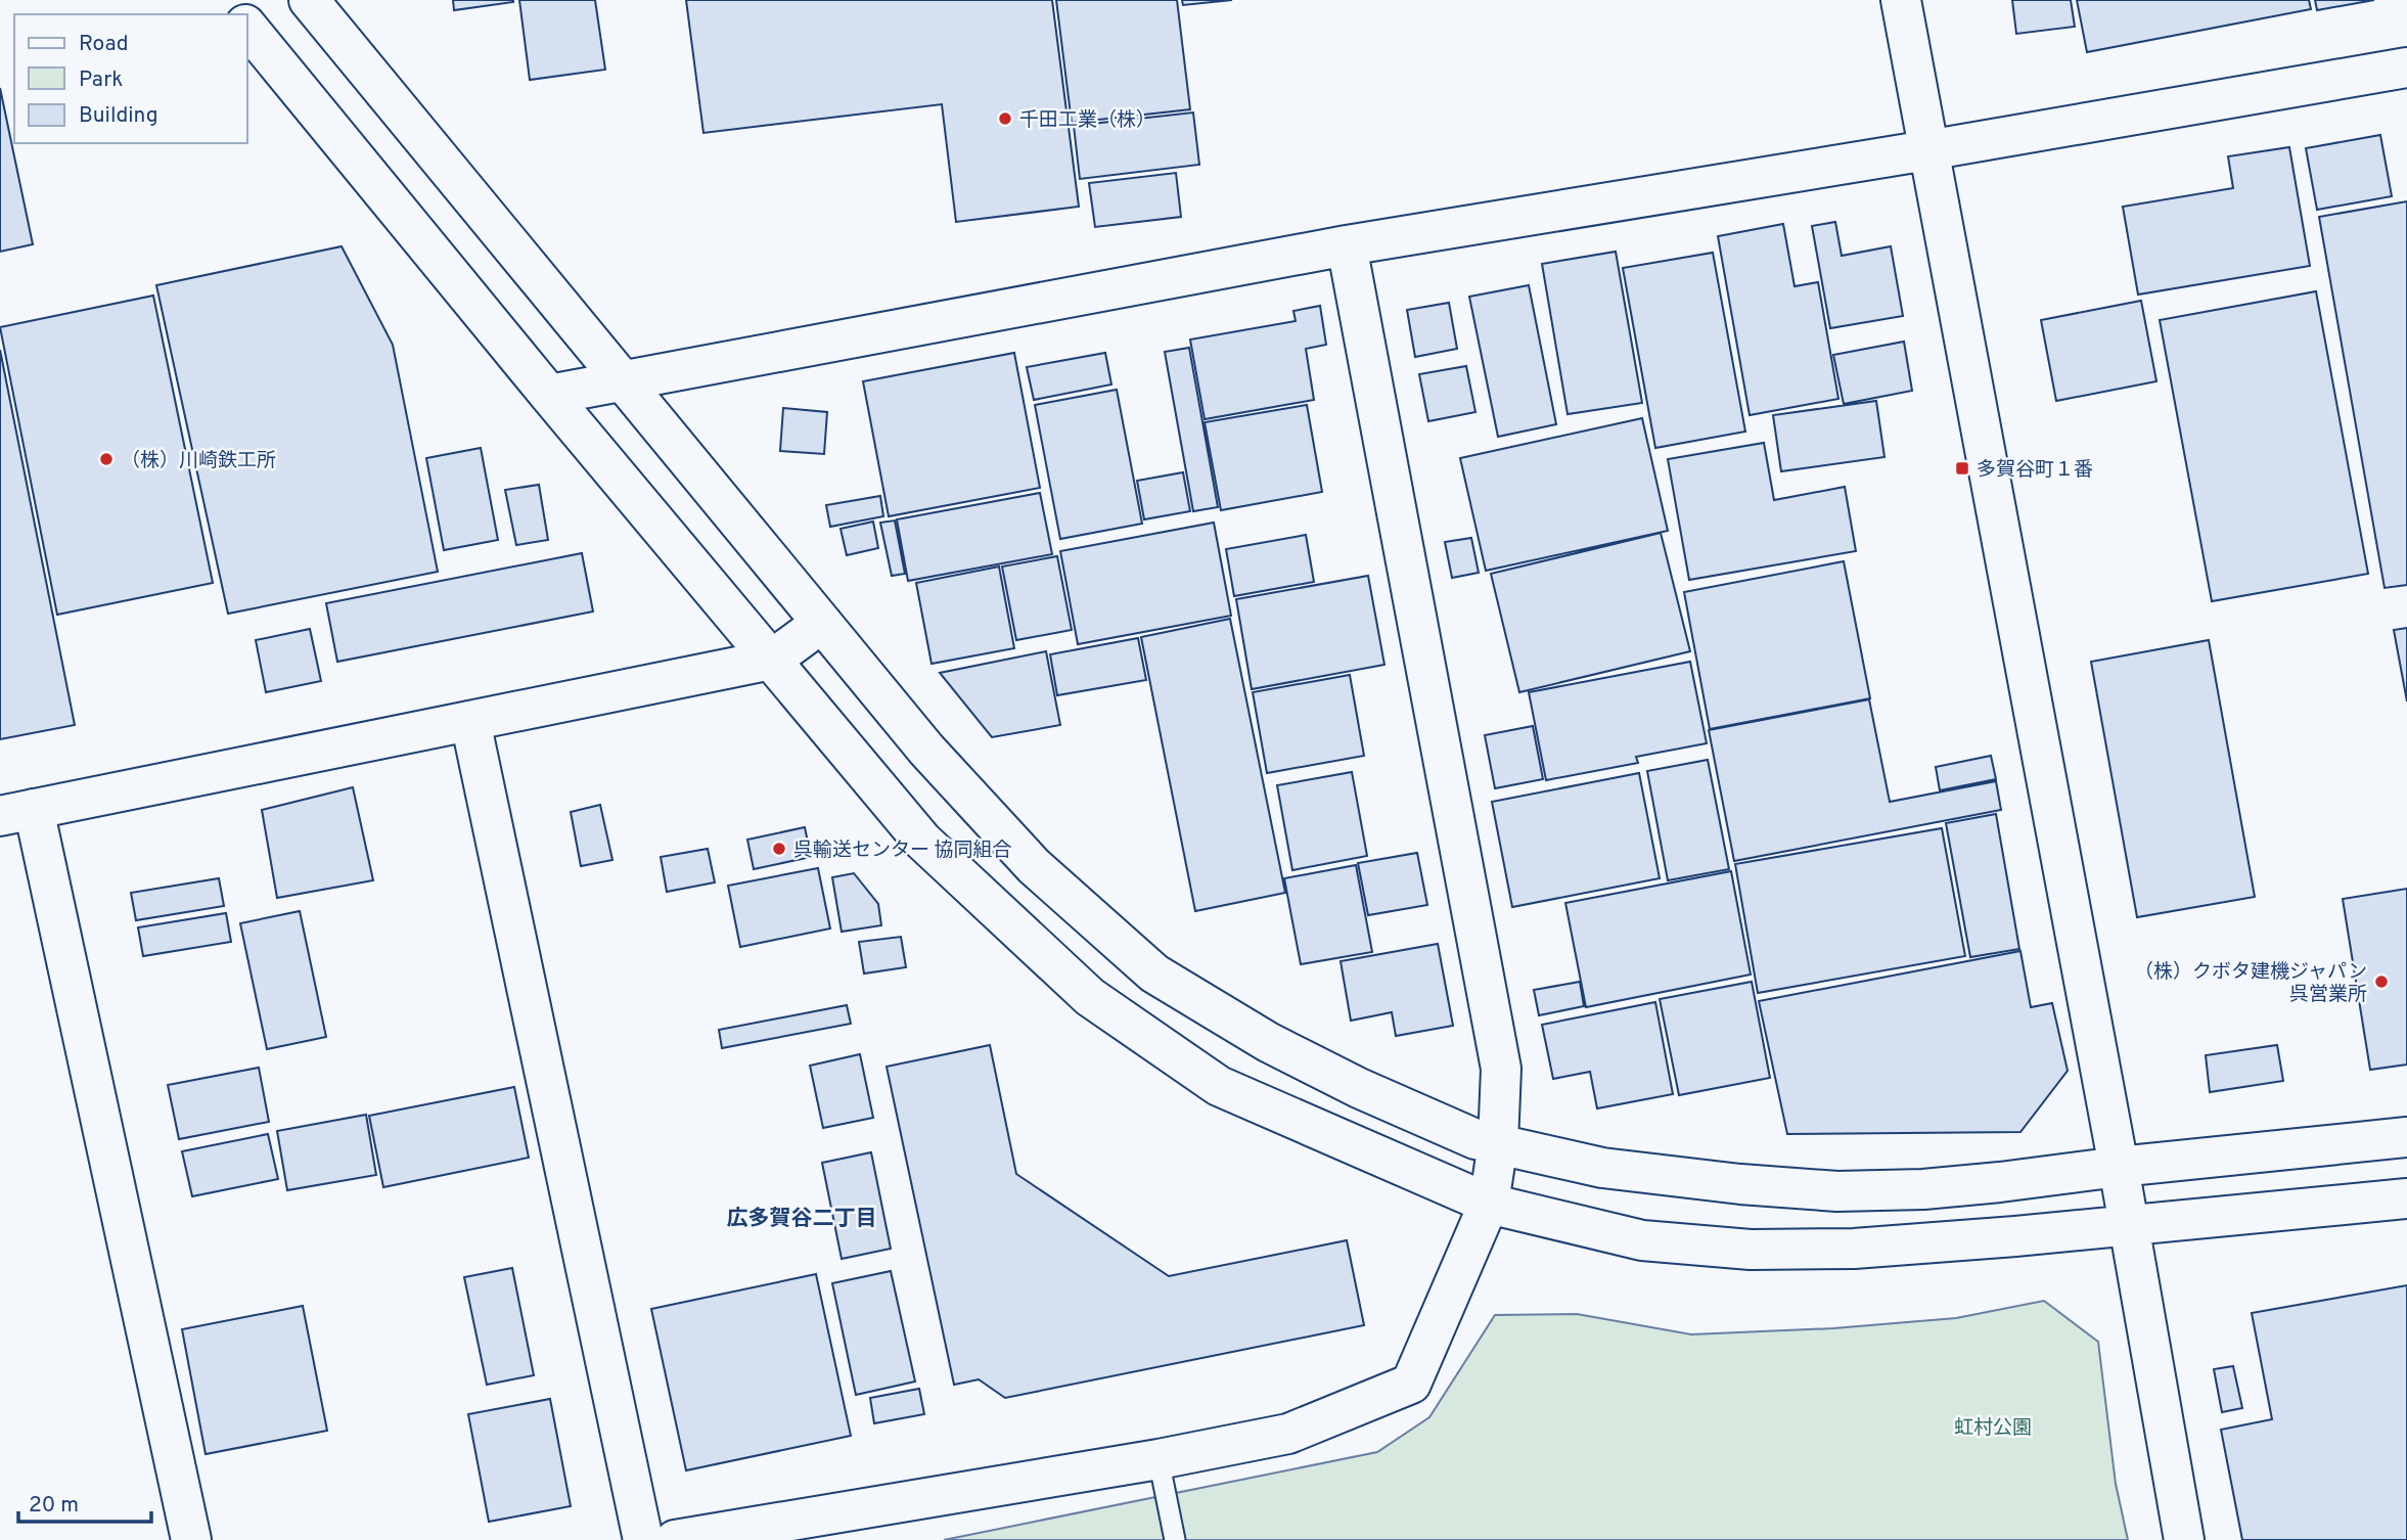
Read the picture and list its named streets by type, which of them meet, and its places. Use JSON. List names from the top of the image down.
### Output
{
  "districts": ["広多賀谷二丁目"],
  "parks": ["虹村公園"],
  "places": {
    "other": [
      "千田工業（株）",
      "（株）川崎鉄工所",
      "呉輸送センター 協同組合",
      "（株）クボタ建機ジャパン 呉営業所"
    ],
    "transit": ["多賀谷町１番"]
  },
  "legend": ["Road", "Park", "Building"],
  "scale_bar": "20 m"
}
